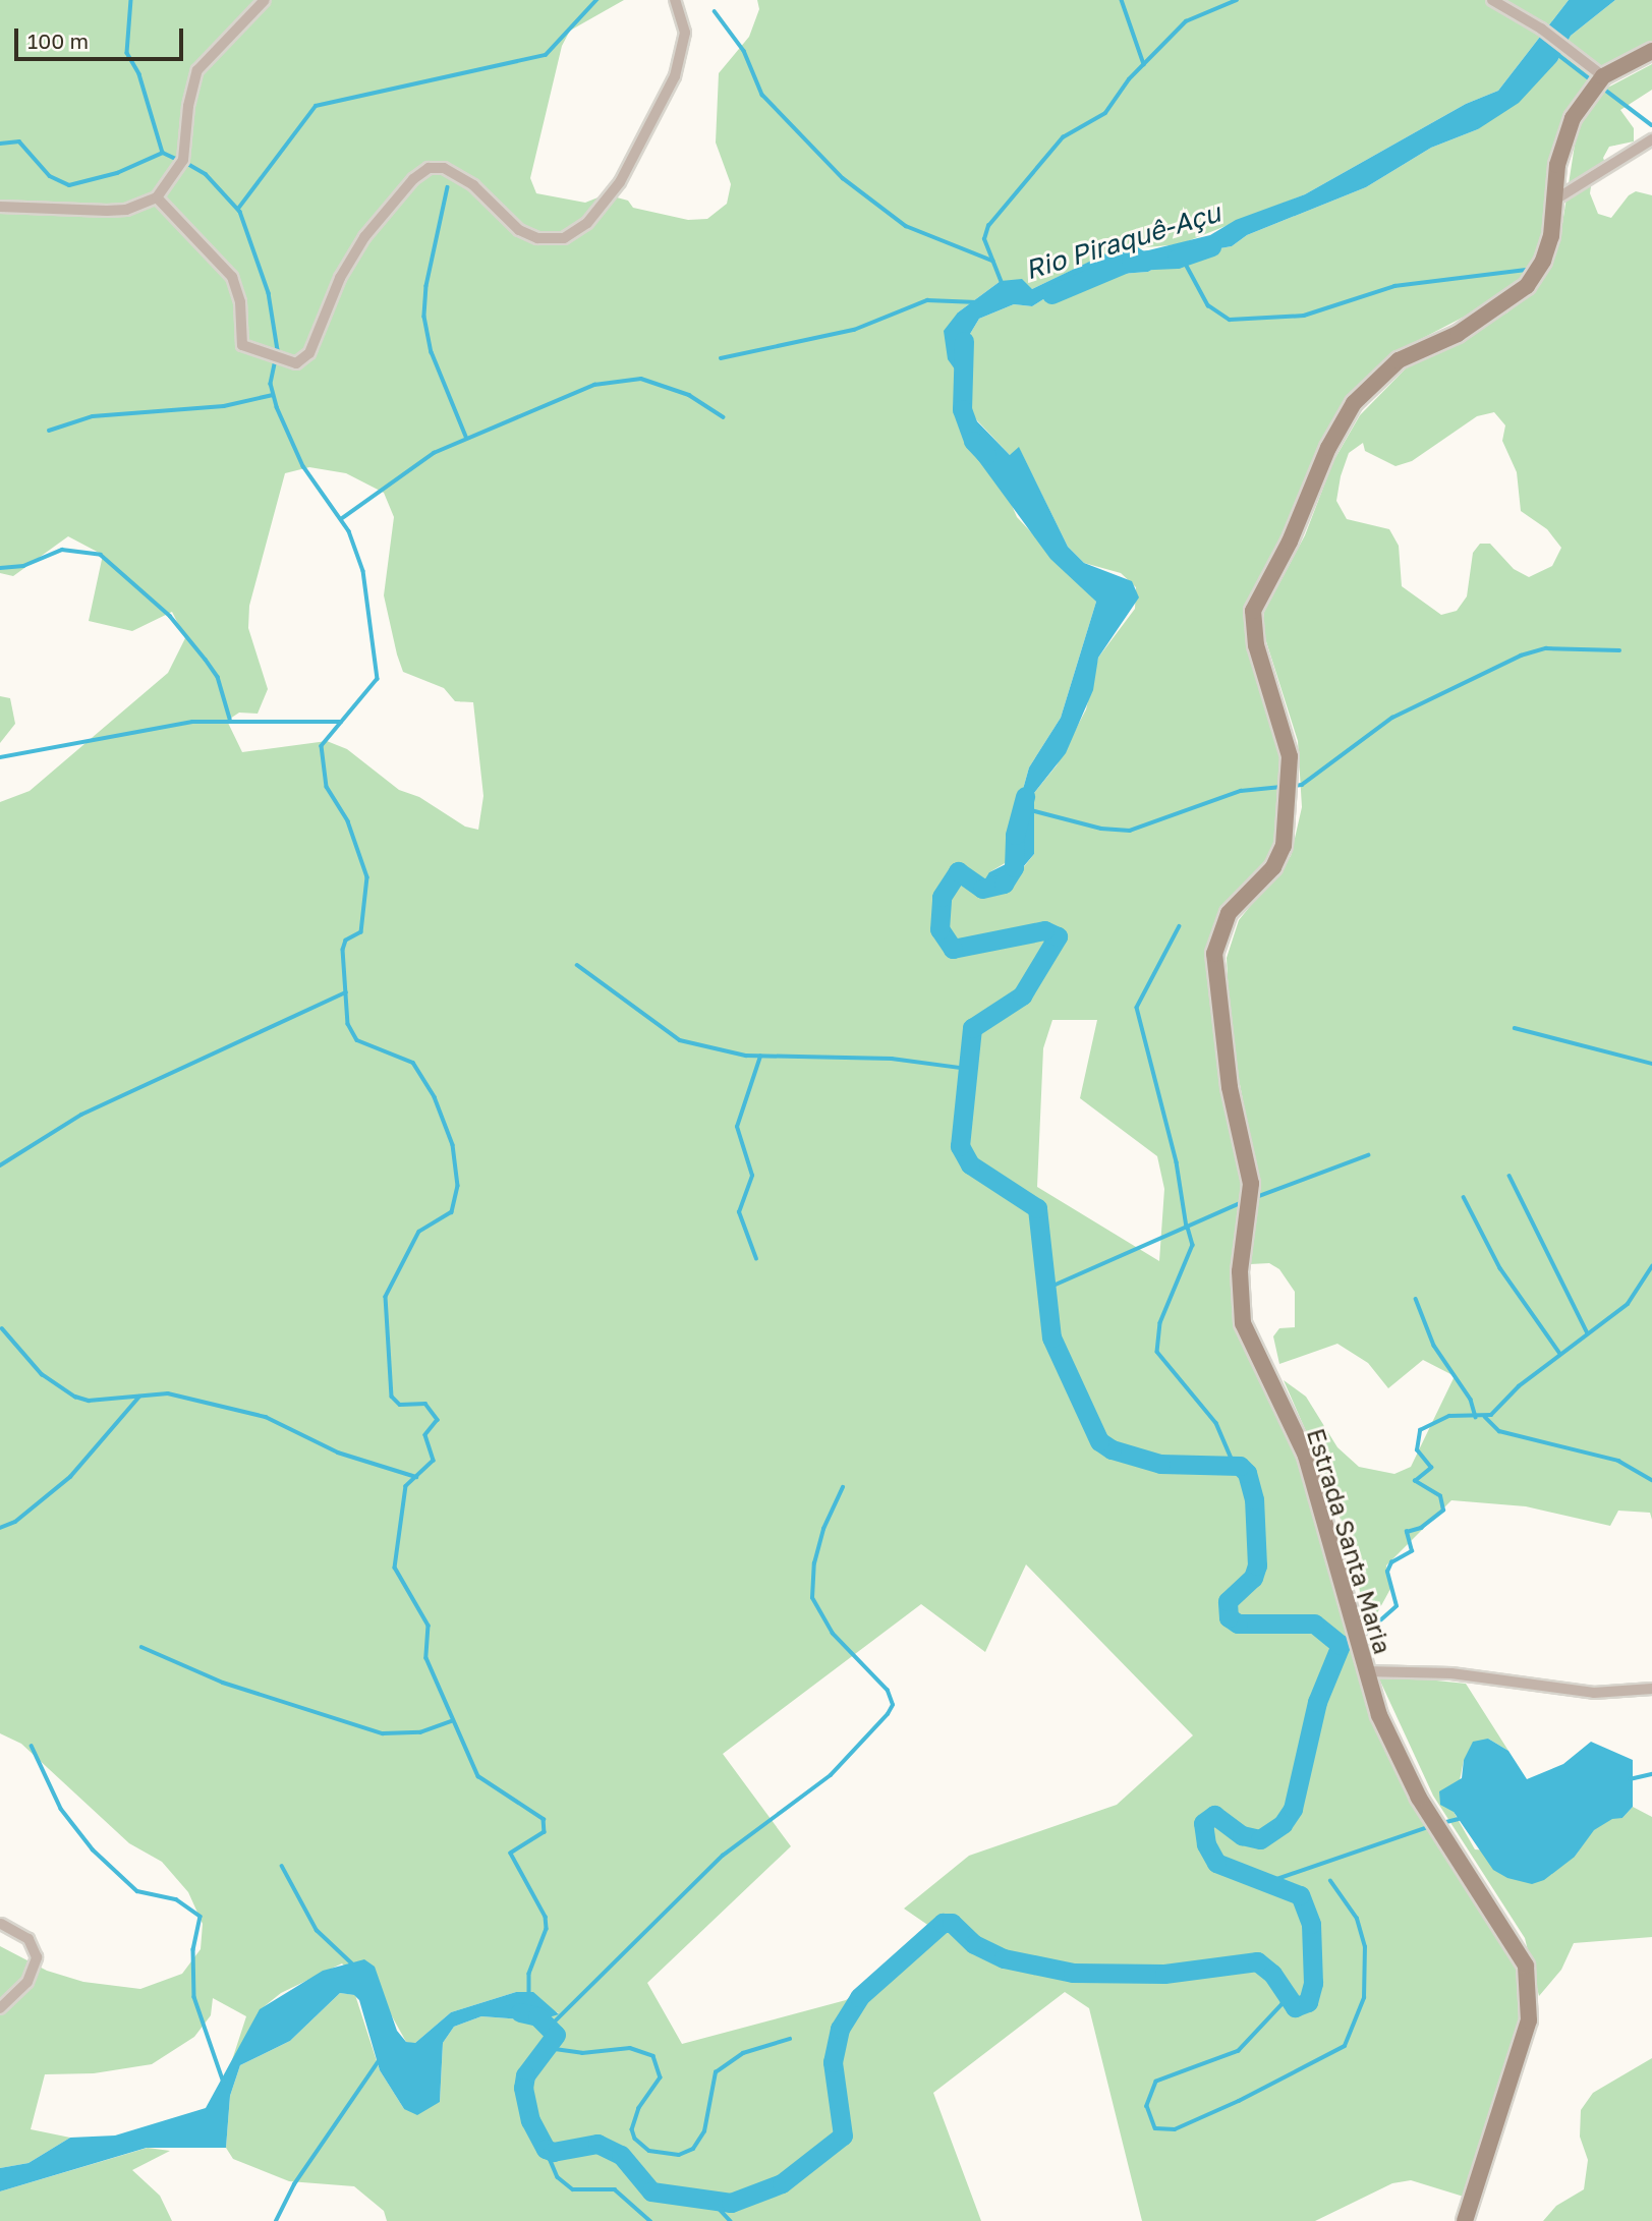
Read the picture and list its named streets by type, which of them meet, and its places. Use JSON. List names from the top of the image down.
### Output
{
  "streets": {
    "street": ["Estrada Santa Maria"]
  },
  "water": ["Rio Piraquê-Açu"],
  "scale_bar": "100 m"
}
